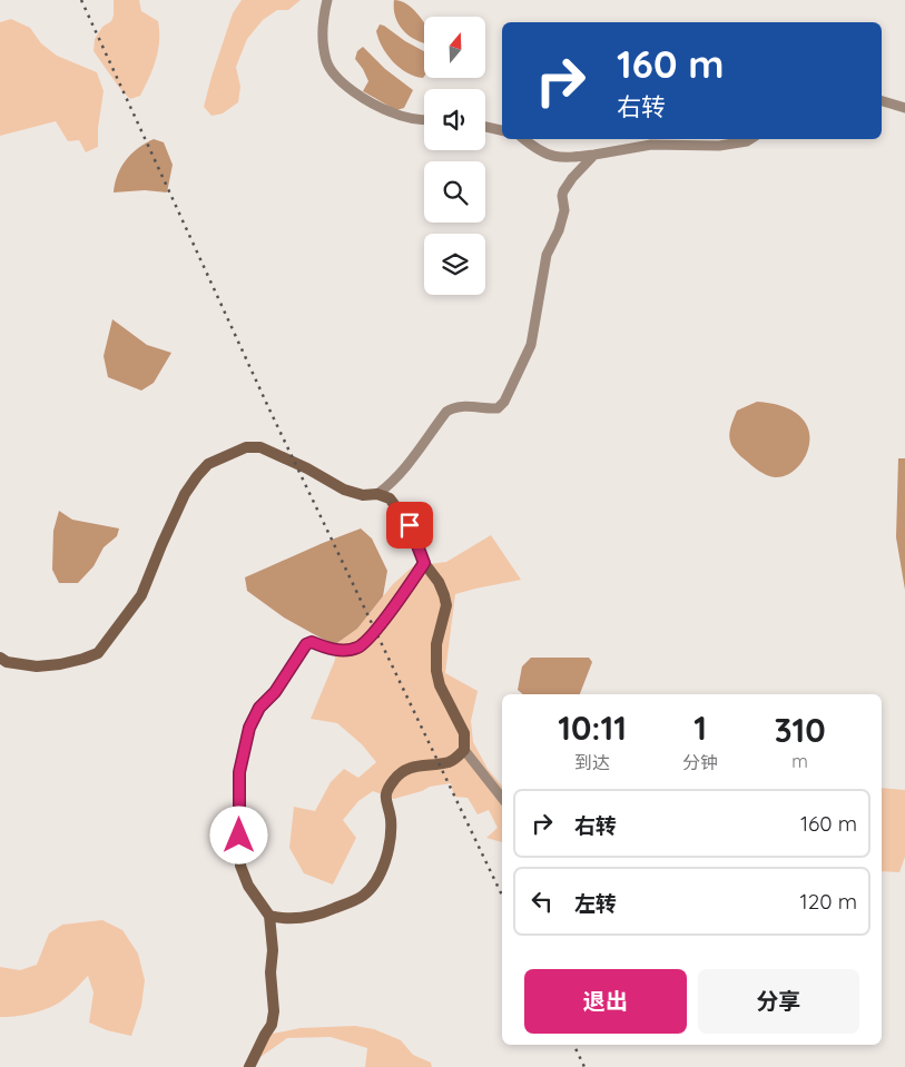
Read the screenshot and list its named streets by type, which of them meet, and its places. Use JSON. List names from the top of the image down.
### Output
{
  "north": "top",
  "page": {
    "turn": ["160 m", "右转"],
    "eta": [
      "10:11",
      "到达",
      "1",
      "分钟",
      "310",
      "m"
    ],
    "list": [
      {
        "name": "右转",
        "value": "160 m"
      },
      {
        "name": "左转",
        "value": "120 m"
      }
    ],
    "buttons": ["退出", "分享"]
  }
}
